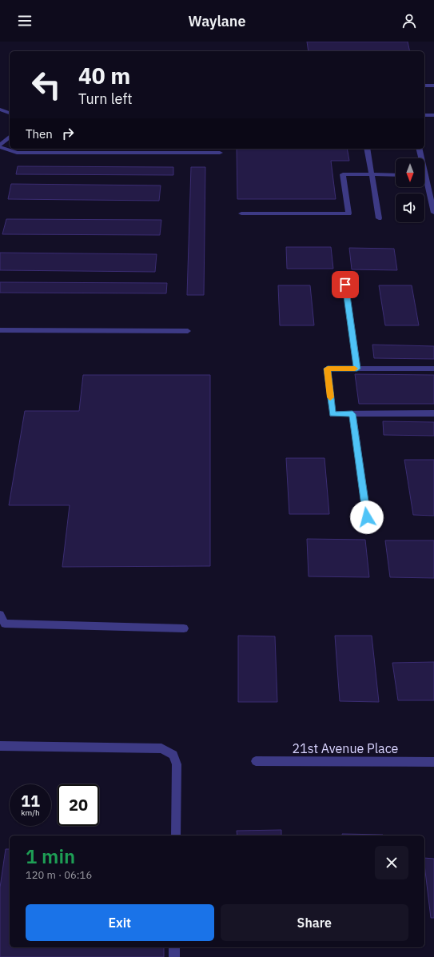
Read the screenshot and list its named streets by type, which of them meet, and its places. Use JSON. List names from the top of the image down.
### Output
{
  "streets": {
    "street": ["21st Avenue Place"]
  },
  "north": "bottom",
  "page": {
    "header": "Waylane",
    "turn": ["40 m", "Turn left"],
    "then": "Then",
    "speed": "11 km/h",
    "limit": "20",
    "heading": ["1 min", "120 m · 06:16"],
    "buttons": ["Exit", "Share"]
  }
}
